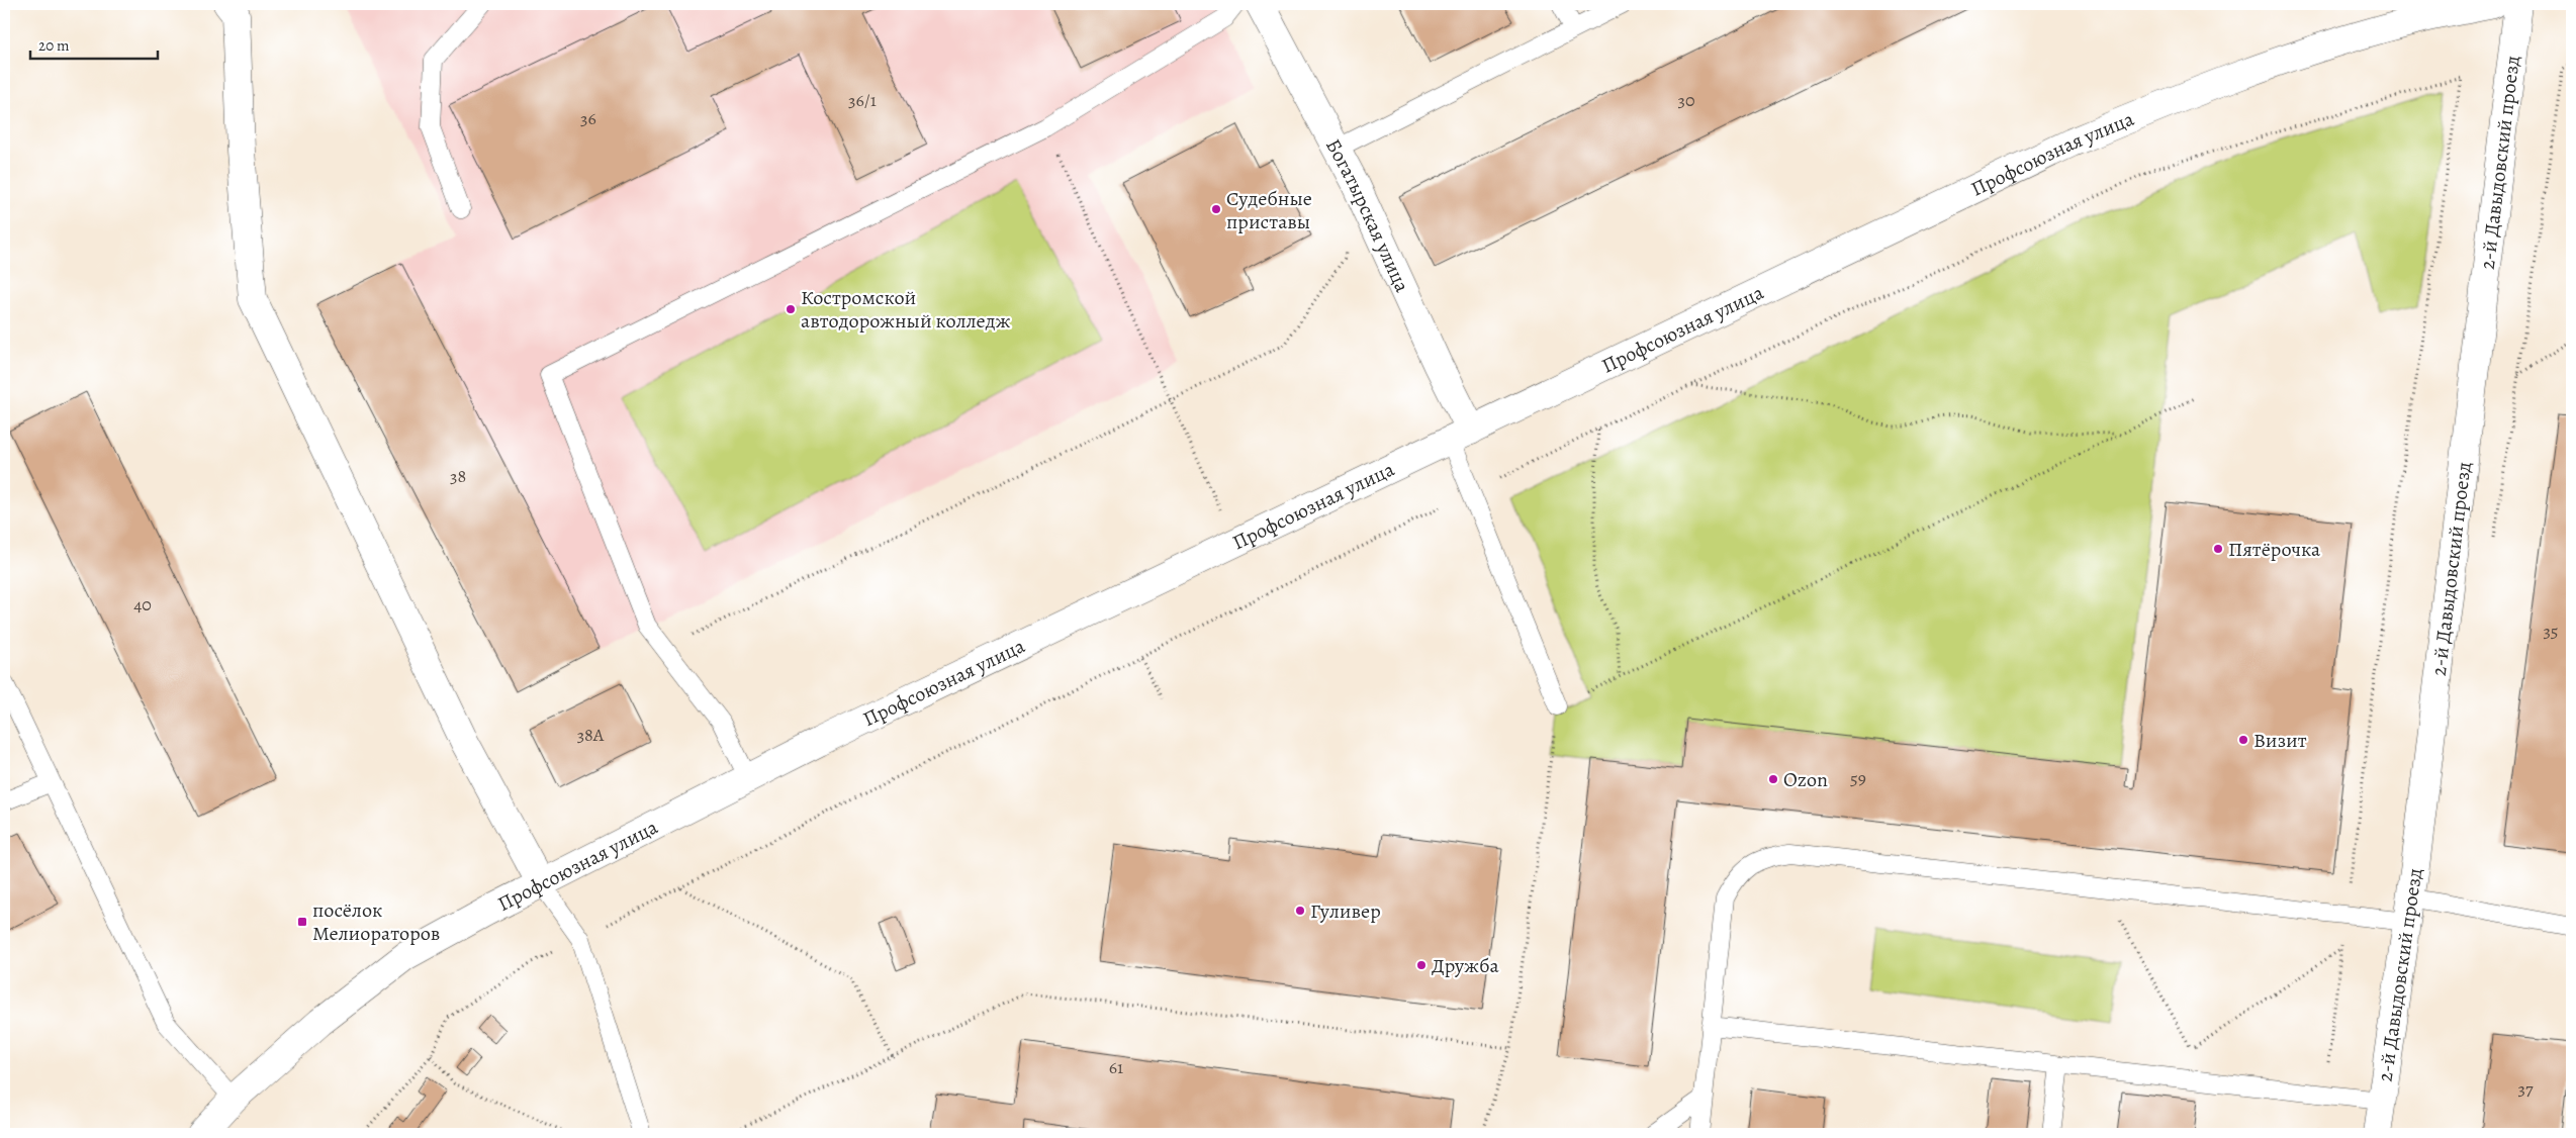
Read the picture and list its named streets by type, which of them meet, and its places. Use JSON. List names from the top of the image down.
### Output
{
  "streets": {
    "main road": ["Профсоюзная улица", "2-й Давыдовский проезд", "Богатырская улица"]
  },
  "crossings": [
    ["Профсоюзная улица", "Богатырская улица"]
  ],
  "places": {
    "other": [
      "Судебные приставы",
      "Костромской автодорожный колледж",
      "Пятёрочка",
      "Визит",
      "Ozon",
      "Гуливер",
      "Дружба"
    ],
    "transit": ["посёлок Мелиораторов"]
  },
  "house_numbers": [
    "36/1",
    "30",
    "36",
    "38",
    "40",
    "35",
    "38А",
    "59",
    "61",
    "37"
  ],
  "scale_bar": "20 m"
}
